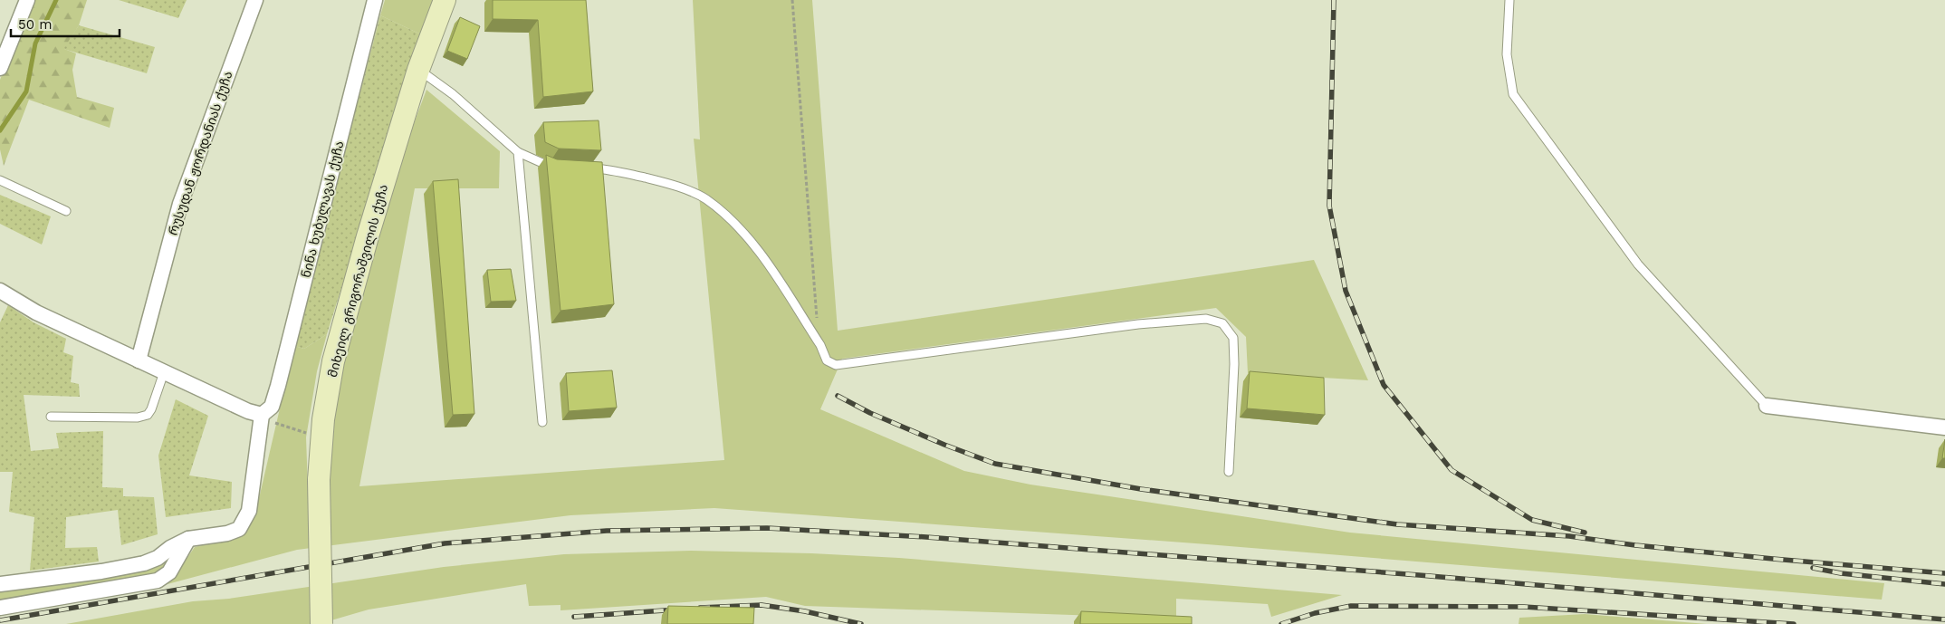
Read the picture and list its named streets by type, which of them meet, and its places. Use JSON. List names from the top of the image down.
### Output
{
  "streets": {
    "street": ["რუსუდან ჟორდანიას ქუჩა", "ნინა ხუბულავას ქუჩა", "მიხეილ გრიგორაშვილის ქუჩა"]
  },
  "scale_bar": "50 m"
}
